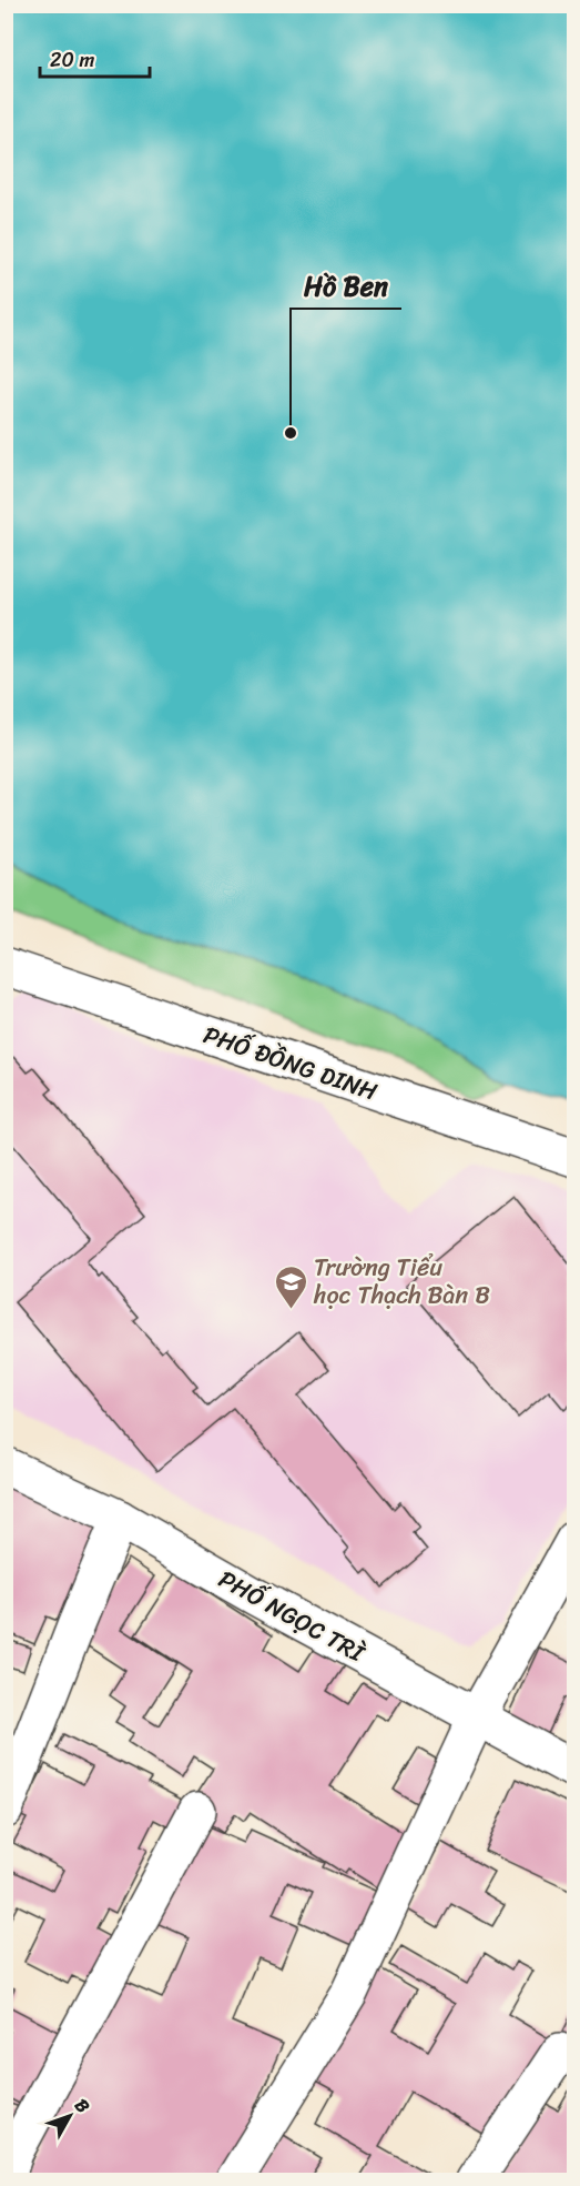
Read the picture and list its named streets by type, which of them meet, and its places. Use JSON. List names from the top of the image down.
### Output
{
  "streets": {
    "street": ["PHỐ ĐỒNG DINH", "PHỐ NGỌC TRÌ"]
  },
  "places": {
    "other": ["Hồ Ben"],
    "school or university": ["Trường Tiểu học Thạch Bàn B"]
  },
  "scale_bar": "20 m",
  "north": "top right"
}
